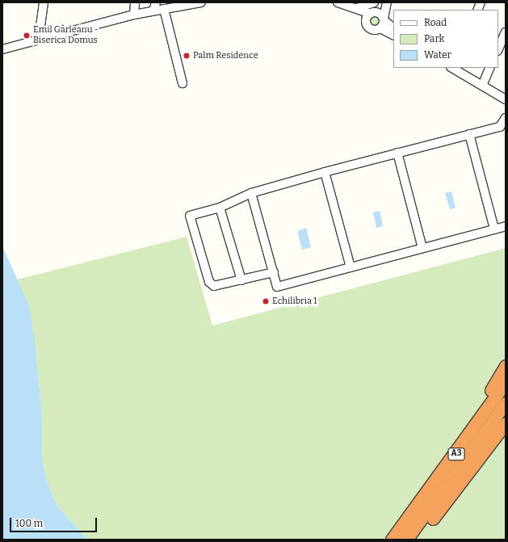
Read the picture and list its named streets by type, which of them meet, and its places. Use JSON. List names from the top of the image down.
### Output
{
  "streets": {
    "highway": ["A3"]
  },
  "places": ["Emil Gârleanu - Biserica Domus", "Palm Residence", "Echilibria 1"],
  "legend": ["Road", "Park", "Water"],
  "scale_bar": "100 m"
}
